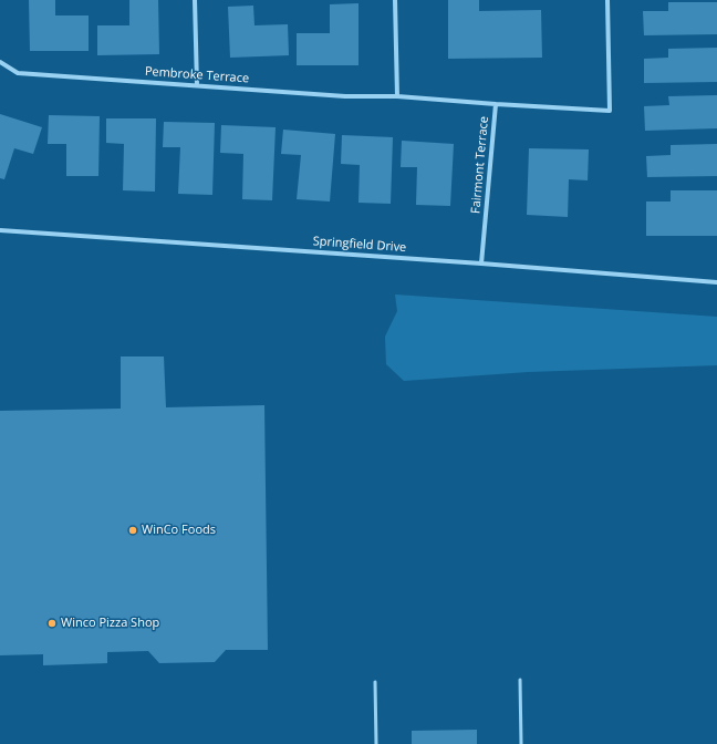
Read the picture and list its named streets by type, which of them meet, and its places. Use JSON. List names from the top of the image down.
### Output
{
  "streets": {
    "street": ["Pembroke Terrace", "Fairmont Terrace", "Springfield Drive"]
  },
  "crossings": [
    ["Pembroke Terrace", "Fairmont Terrace"],
    ["Fairmont Terrace", "Springfield Drive"]
  ],
  "places": ["WinCo Foods", "Winco Pizza Shop"]
}
